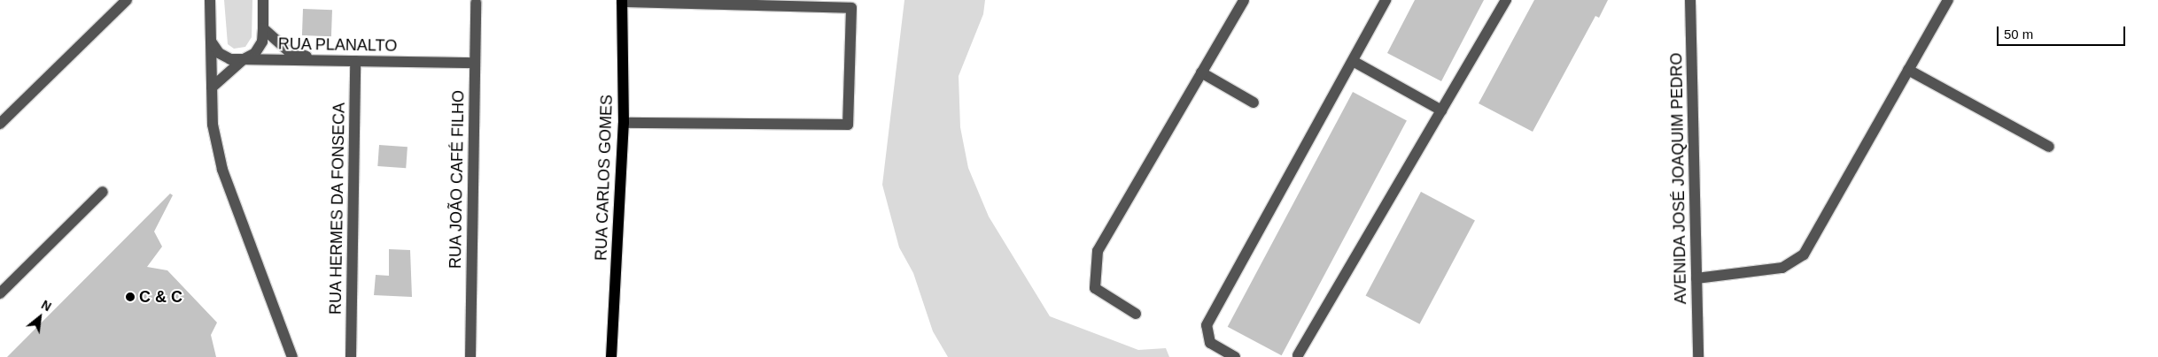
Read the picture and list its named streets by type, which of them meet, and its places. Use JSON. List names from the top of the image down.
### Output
{
  "streets": {
    "main road": ["RUA CARLOS GOMES"],
    "street": [
      "RUA PLANALTO",
      "AVENIDA JOSÉ JOAQUIM PEDRO",
      "RUA JOÃO CAFÉ FILHO",
      "RUA HERMES DA FONSECA"
    ]
  },
  "crossings": [
    ["RUA PLANALTO", "RUA JOÃO CAFÉ FILHO"],
    ["RUA PLANALTO", "RUA HERMES DA FONSECA"]
  ],
  "places": ["C & C"],
  "scale_bar": "50 m",
  "north": "top right"
}
